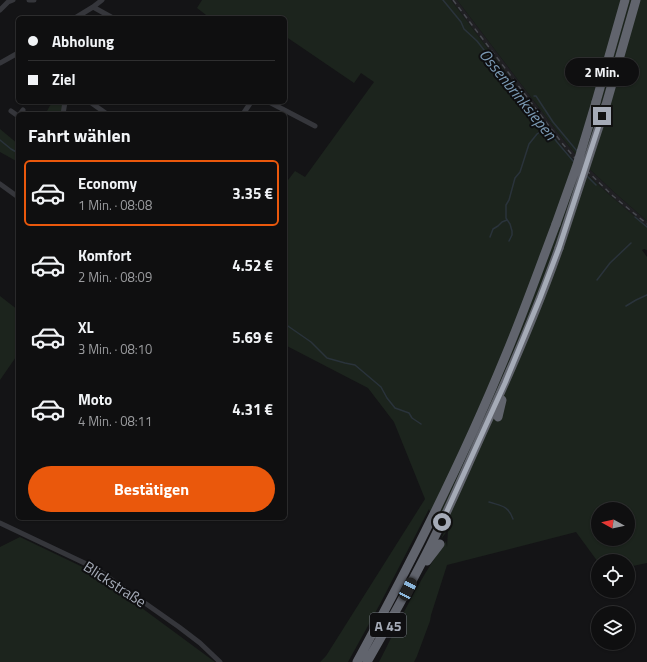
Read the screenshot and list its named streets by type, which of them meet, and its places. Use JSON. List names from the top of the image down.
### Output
{
  "streets": {
    "highway": ["A 45"],
    "street": ["Blickstraße"]
  },
  "water": ["Ossenbrinksiepen"],
  "north": "left",
  "page": {
    "banner": ["Abholung", "Ziel"],
    "bubble": "2 Min.",
    "heading": "Fahrt wählen",
    "list": [
      {
        "name": "Economy",
        "note": "1 Min. · 08:08",
        "value": "3.35 €"
      },
      {
        "name": "Komfort",
        "note": "2 Min. · 08:09",
        "value": "4.52 €"
      },
      {
        "name": "XL",
        "note": "3 Min. · 08:10",
        "value": "5.69 €"
      },
      {
        "name": "Moto",
        "note": "4 Min. · 08:11",
        "value": "4.31 €"
      }
    ],
    "buttons": "Bestätigen"
  }
}
